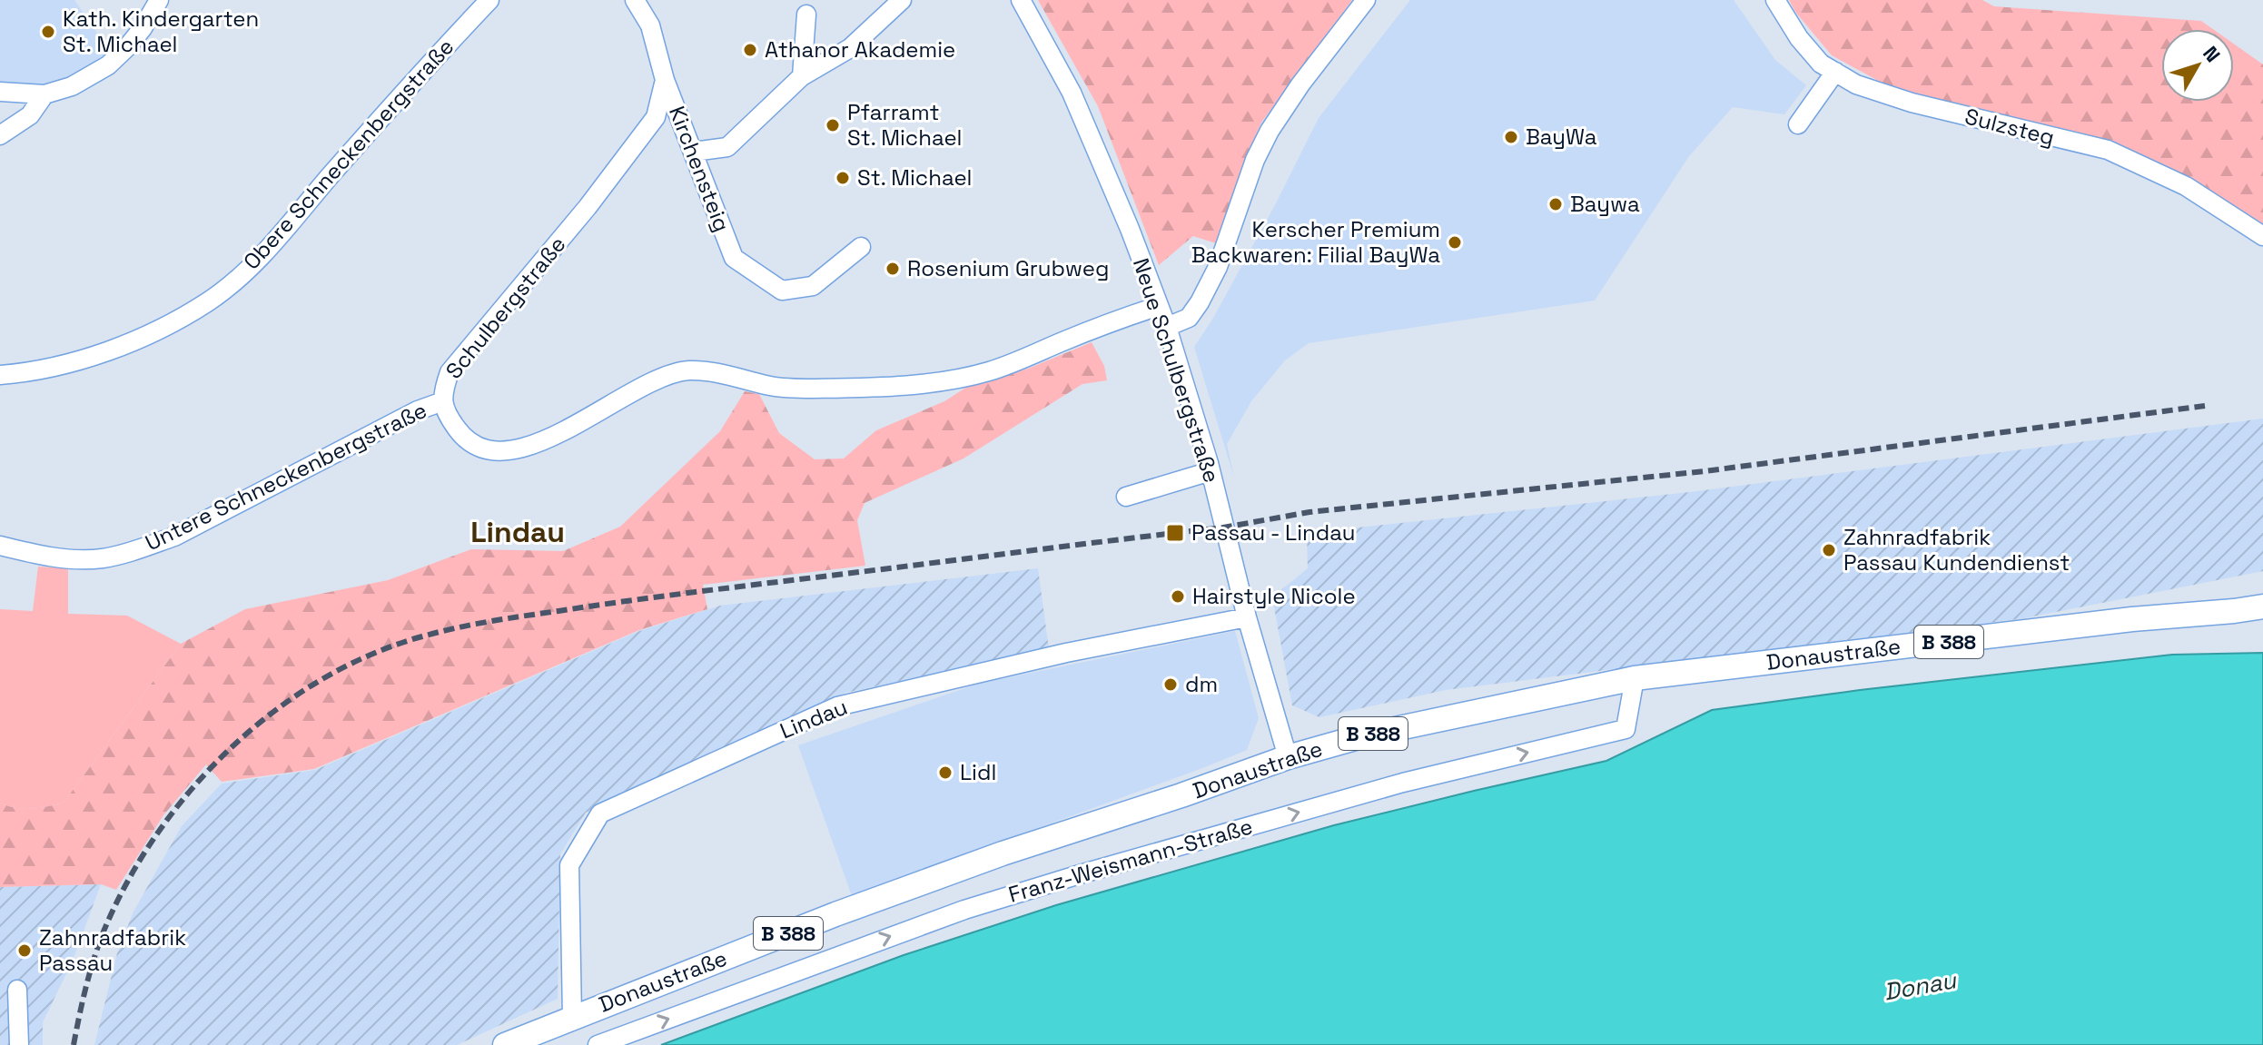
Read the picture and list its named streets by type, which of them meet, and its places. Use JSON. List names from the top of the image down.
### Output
{
  "streets": {
    "main road": ["B 388", "Donaustraße"],
    "street": [
      "Sulzsteg",
      "Obere Schneckenbergstraße",
      "Kirchensteig",
      "Schulbergstraße",
      "Neue Schulbergstraße",
      "Untere Schneckenbergstraße",
      "Lindau",
      "Franz-Weismann-Straße"
    ]
  },
  "crossings": [
    ["Kirchensteig", "Schulbergstraße"],
    ["Schulbergstraße", "Neue Schulbergstraße"],
    ["Schulbergstraße", "Untere Schneckenbergstraße"],
    ["Neue Schulbergstraße", "Donaustraße"],
    ["Neue Schulbergstraße", "Lindau"],
    ["Donaustraße", "Lindau"],
    ["Donaustraße", "Franz-Weismann-Straße"]
  ],
  "one_way": ["Franz-Weismann-Straße"],
  "districts": ["Lindau"],
  "water": ["Donau"],
  "places": {
    "other": [
      "Kath. Kindergarten St. Michael",
      "Athanor Akademie",
      "Pfarramt St. Michael",
      "BayWa",
      "St. Michael",
      "Baywa",
      "Kerscher Premium Backwaren: Filial BayWa",
      "Rosenium Grubweg",
      "Zahnradfabrik Passau Kundendienst",
      "Hairstyle Nicole",
      "dm",
      "Lidl",
      "Zahnradfabrik Passau"
    ],
    "transit": ["Passau - Lindau"]
  },
  "north": "top right"
}
